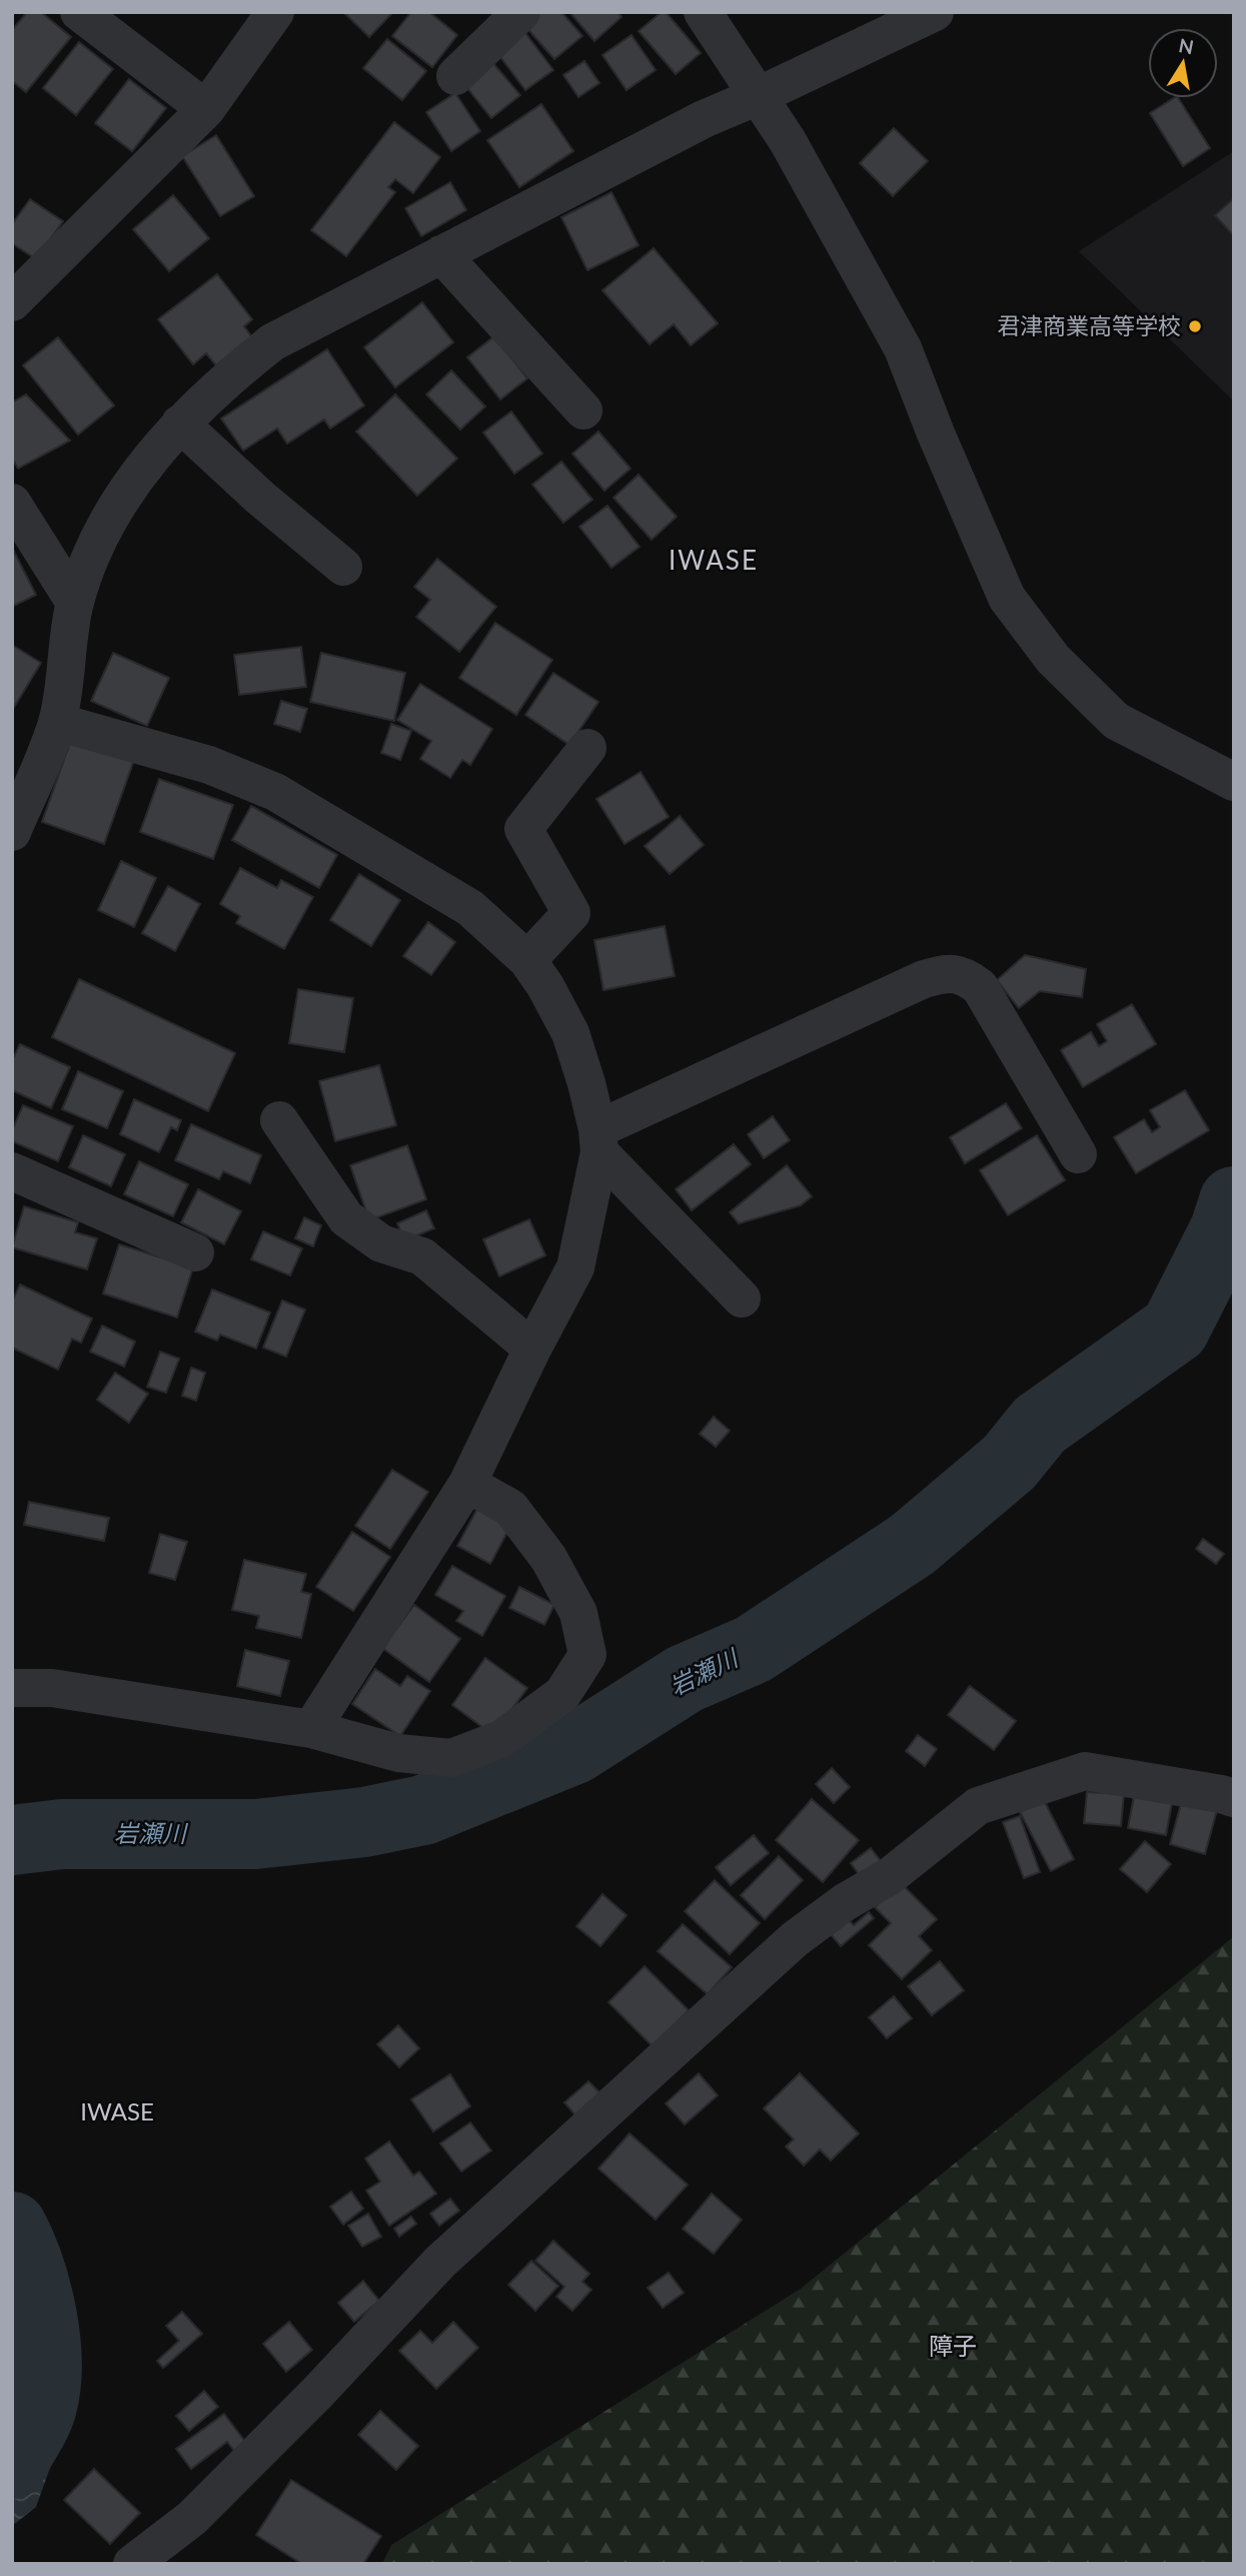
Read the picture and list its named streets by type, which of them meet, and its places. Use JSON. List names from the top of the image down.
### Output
{
  "districts": ["IWASE", "IWASE", "障子"],
  "water": ["岩瀬川"],
  "places": ["君津商業高等学校"],
  "north": "top"
}
